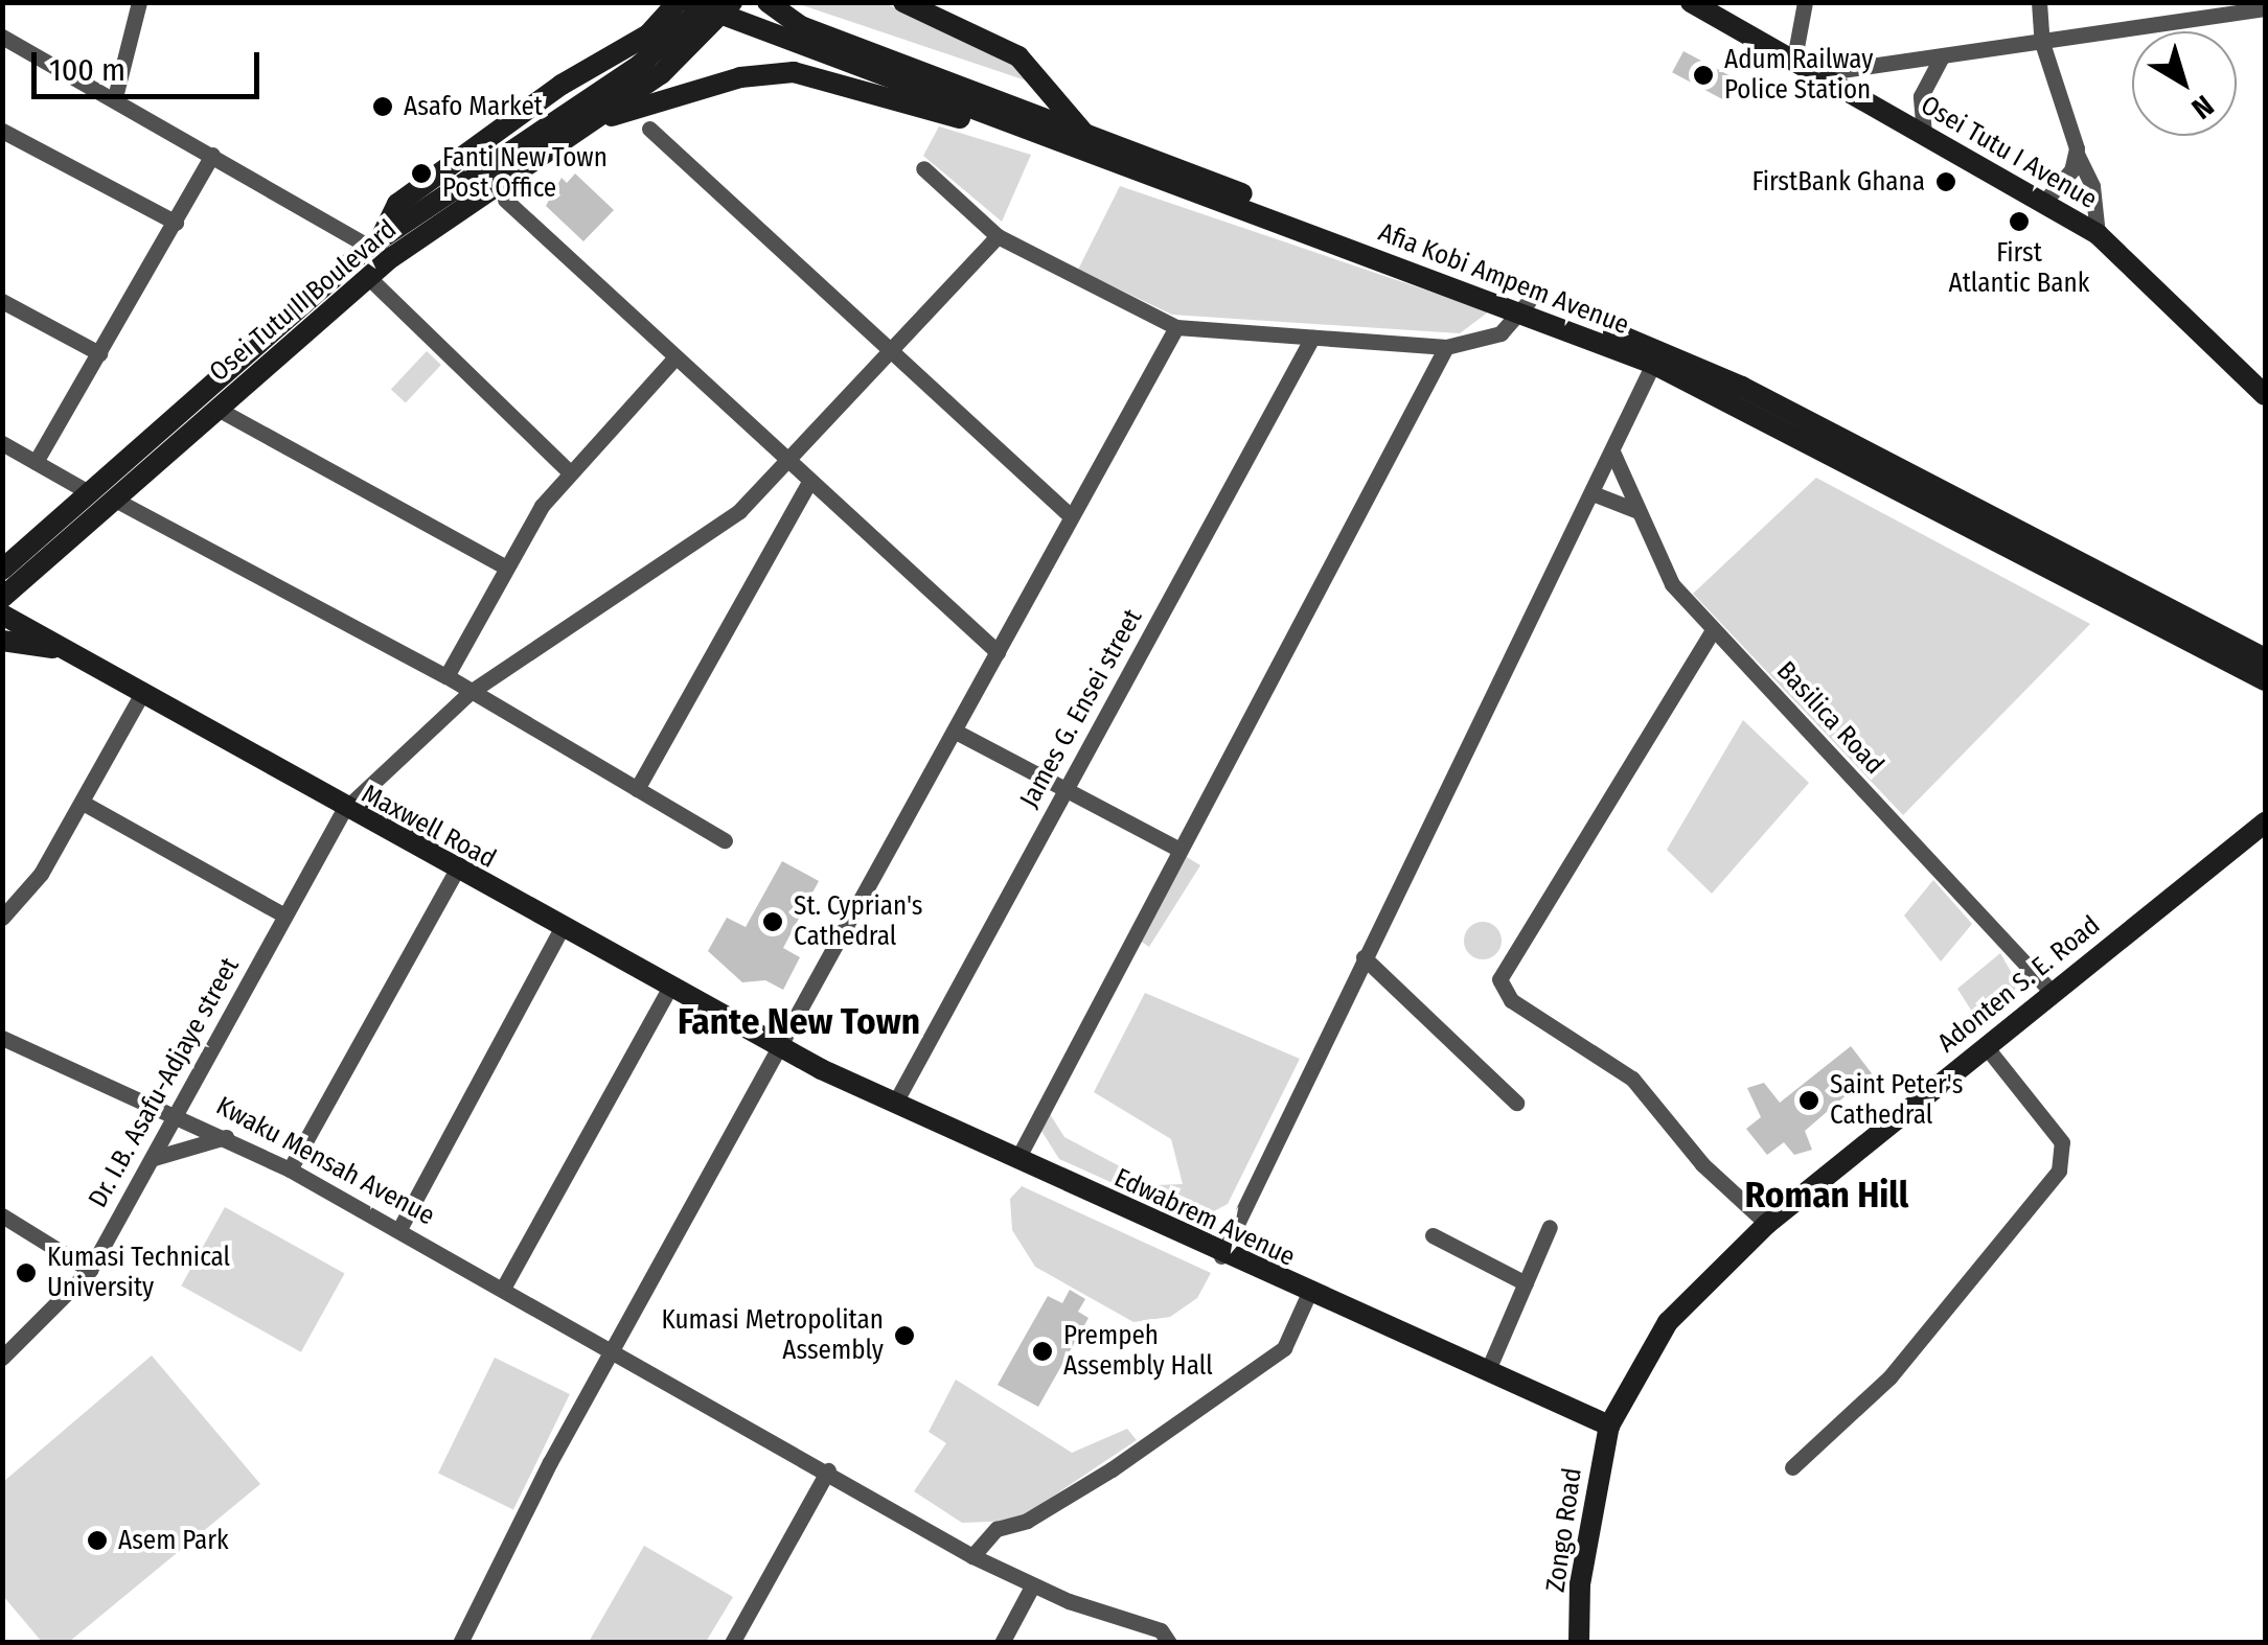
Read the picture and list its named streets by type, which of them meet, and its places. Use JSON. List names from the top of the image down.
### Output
{
  "streets": {
    "main road": [
      "Osei Tutu I Avenue",
      "Afia Kobi Ampem Avenue",
      "Osei Tutu II Boulevard",
      "Maxwell Road",
      "Adonten S. E. Road",
      "Edwabrem Avenue",
      "Zongo Road"
    ],
    "street": [
      "James G. Ensei street",
      "Basilica Road",
      "Dr. I.B. Asafu-Adjaye street",
      "Kwaku Mensah Avenue"
    ]
  },
  "crossings": [
    ["James G. Ensei street", "Edwabrem Avenue"],
    ["Basilica Road", "Adonten S. E. Road"],
    ["Maxwell Road", "Dr. I.B. Asafu-Adjaye street"],
    ["Maxwell Road", "Edwabrem Avenue"],
    ["Adonten S. E. Road", "Edwabrem Avenue"],
    ["Adonten S. E. Road", "Zongo Road"],
    ["Dr. I.B. Asafu-Adjaye street", "Kwaku Mensah Avenue"],
    ["Edwabrem Avenue", "Zongo Road"]
  ],
  "districts": ["Fante New Town", "Roman Hill"],
  "places": [
    "Adum Railway Police Station",
    "Asafo Market",
    "Fanti New Town Post Office",
    "FirstBank Ghana",
    "First Atlantic Bank",
    "St. Cyprian's Cathedral",
    "Saint Peter's Cathedral",
    "Kumasi Technical University",
    "Kumasi Metropolitan Assembly",
    "Prempeh Assembly Hall",
    "Asem Park"
  ],
  "scale_bar": "100 m",
  "north": "bottom right"
}
